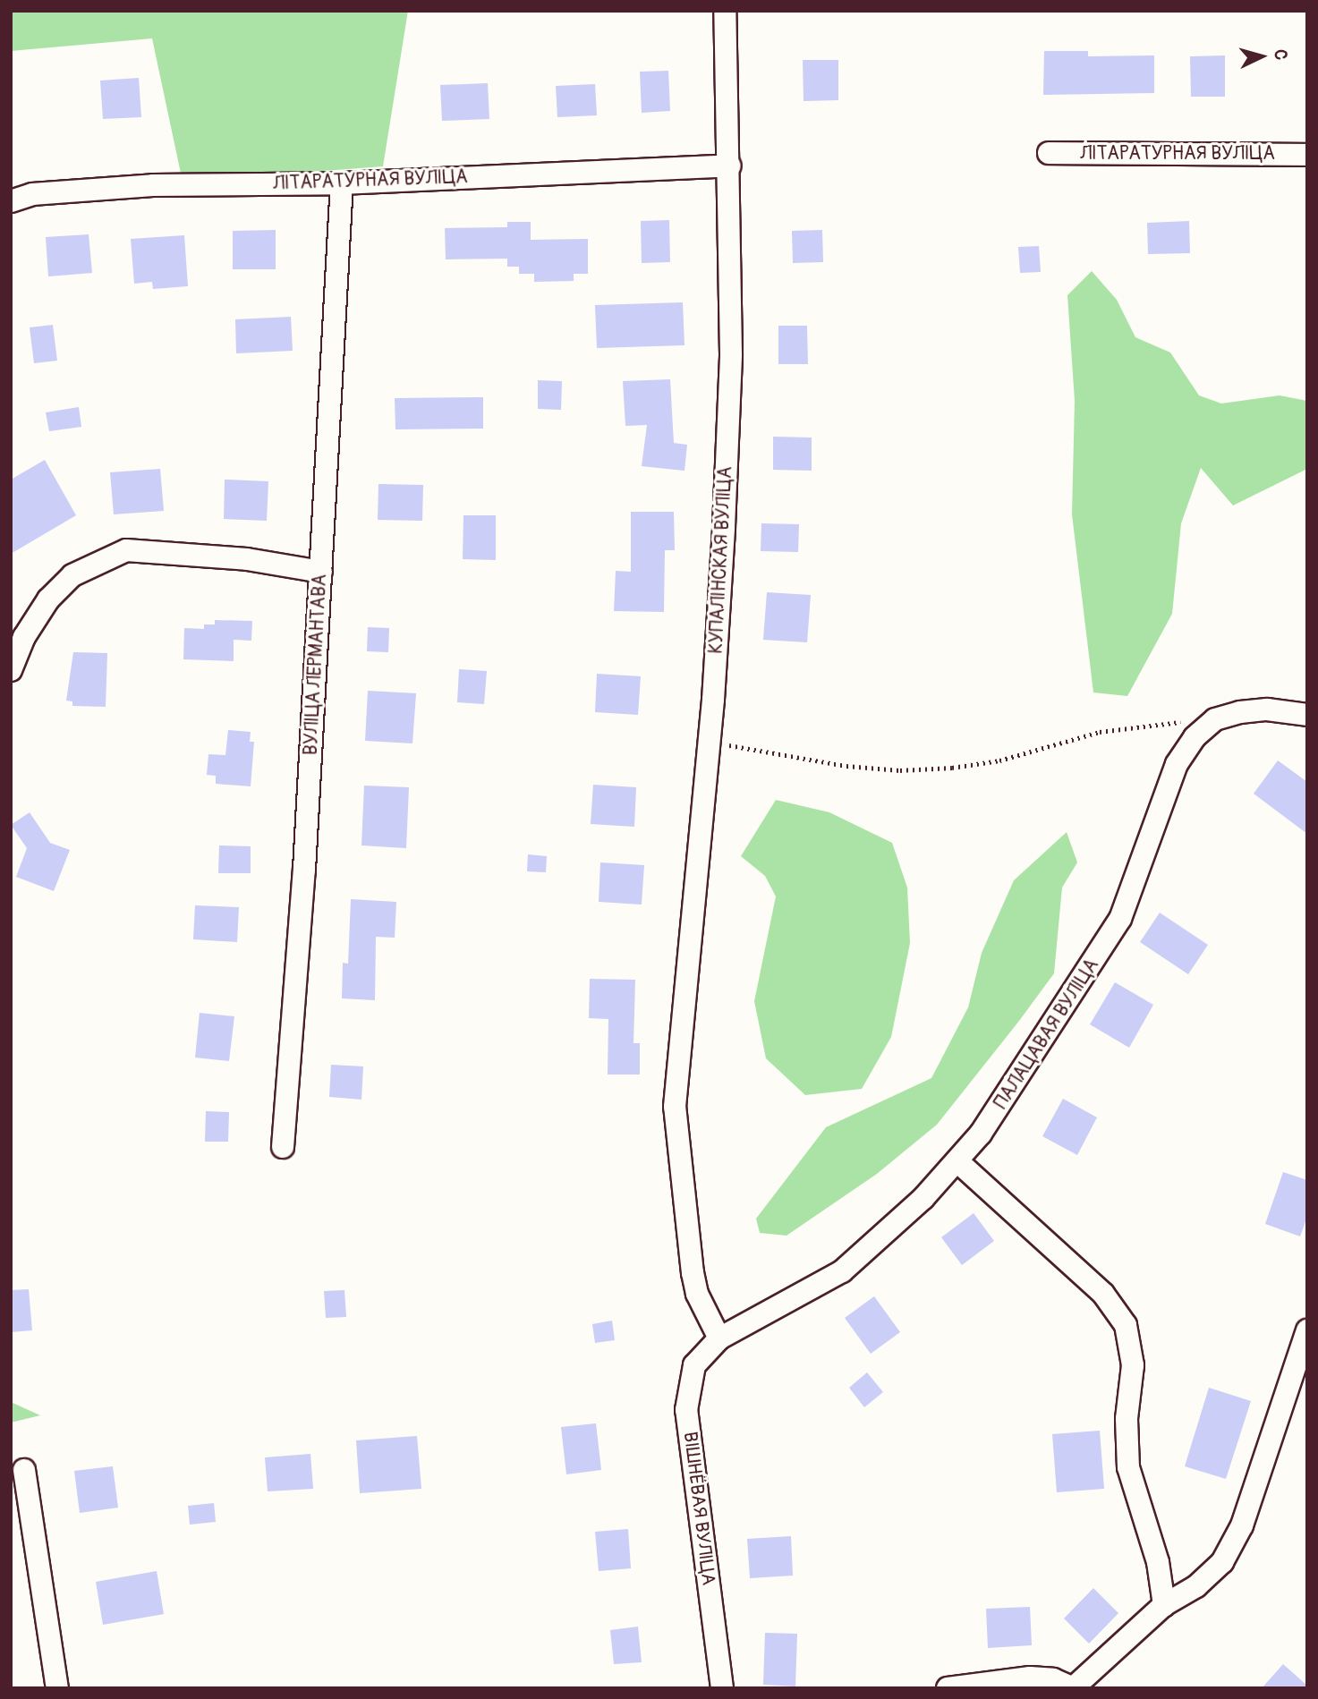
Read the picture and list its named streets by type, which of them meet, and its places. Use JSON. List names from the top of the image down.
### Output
{
  "streets": {
    "street": [
      "ЛІТАРАТУРНАЯ ВУЛІЦА",
      "КУПАЛІНСКАЯ ВУЛІЦА",
      "ВУЛІЦА ЛЕРМАНТАВА",
      "ПАЛАЦАВАЯ ВУЛІЦА",
      "ВІШНЁВАЯ ВУЛІЦА"
    ]
  },
  "crossings": [
    ["ЛІТАРАТУРНАЯ ВУЛІЦА", "КУПАЛІНСКАЯ ВУЛІЦА"],
    ["ЛІТАРАТУРНАЯ ВУЛІЦА", "ВУЛІЦА ЛЕРМАНТАВА"],
    ["КУПАЛІНСКАЯ ВУЛІЦА", "ПАЛАЦАВАЯ ВУЛІЦА"],
    ["КУПАЛІНСКАЯ ВУЛІЦА", "ВІШНЁВАЯ ВУЛІЦА"],
    ["ПАЛАЦАВАЯ ВУЛІЦА", "ВІШНЁВАЯ ВУЛІЦА"]
  ],
  "north": "right"
}
